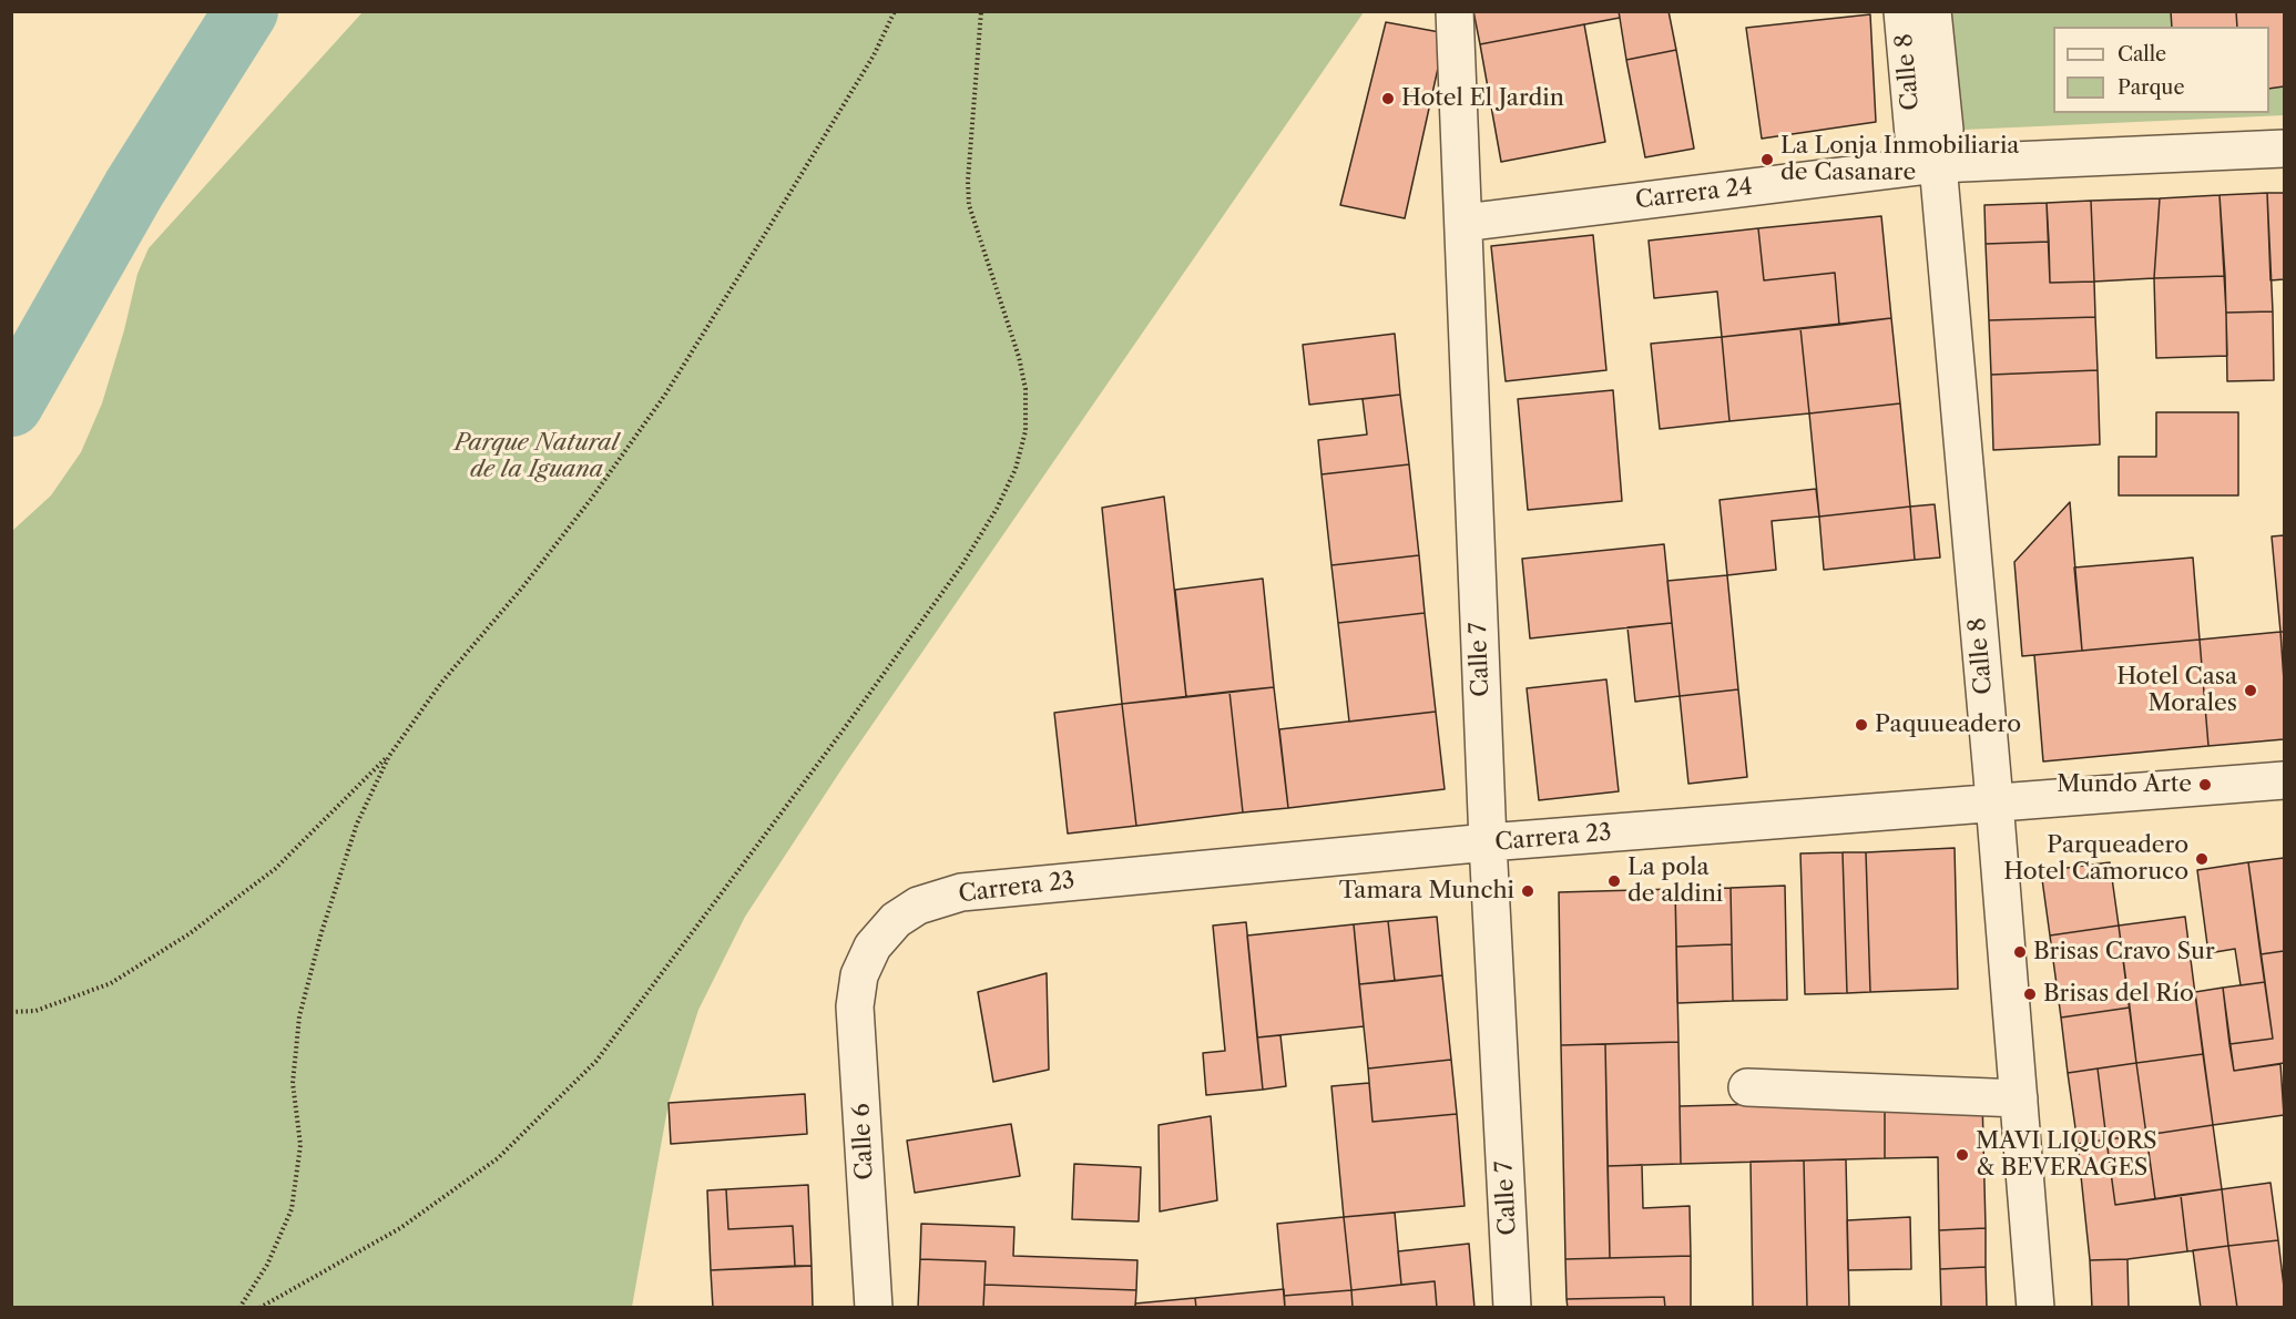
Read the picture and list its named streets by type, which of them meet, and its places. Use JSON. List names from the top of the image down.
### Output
{
  "streets": {
    "street": [
      "Calle 8",
      "Carrera 24",
      "Calle 7",
      "Carrera 23",
      "Calle 6"
    ]
  },
  "crossings": [
    ["Calle 8", "Carrera 24"],
    ["Calle 8", "Carrera 23"],
    ["Carrera 24", "Calle 7"],
    ["Calle 7", "Carrera 23"],
    ["Carrera 23", "Calle 6"]
  ],
  "parks": ["Parque Natural de la Iguana"],
  "places": [
    "Hotel El Jardin",
    "La Lonja Inmobiliaria de Casanare",
    "Hotel Casa Morales",
    "Paquueadero",
    "Mundo Arte",
    "Parqueadero Hotel Camoruco",
    "La pola de aldini",
    "Tamara Munchi",
    "Brisas Cravo Sur",
    "Brisas del Río",
    "MAVI LIQUORS & BEVERAGES"
  ],
  "legend": ["Calle", "Parque"]
}
